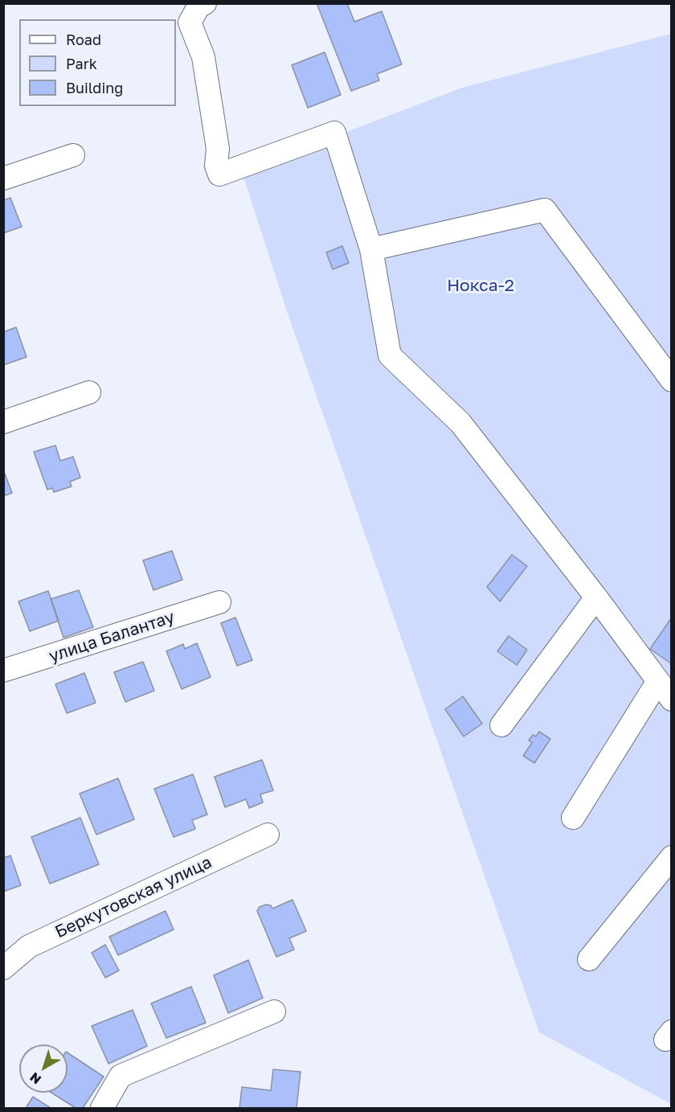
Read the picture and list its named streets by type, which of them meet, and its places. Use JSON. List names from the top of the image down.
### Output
{
  "streets": {
    "street": ["улица Балантау", "Беркутовская улица"]
  },
  "parks": ["Нокса-2"],
  "legend": ["Road", "Park", "Building"],
  "north": "bottom left"
}
